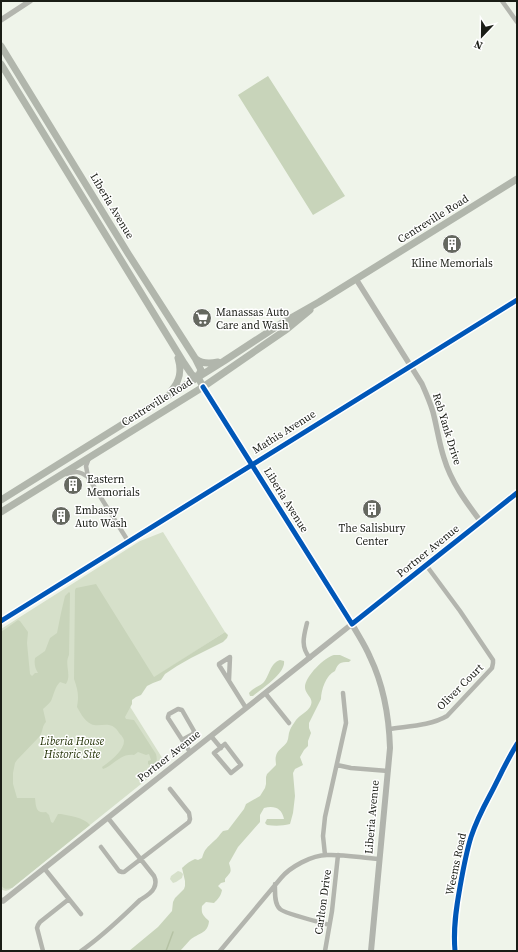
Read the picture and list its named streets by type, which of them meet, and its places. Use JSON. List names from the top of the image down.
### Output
{
  "streets": {
    "highway": ["Liberia Avenue", "Centreville Road"],
    "street": [
      "Reb Yank Drive",
      "Mathis Avenue",
      "Portner Avenue",
      "Oliver Court",
      "Weems Road",
      "Carlton Drive"
    ]
  },
  "crossings": [
    ["Liberia Avenue", "Centreville Road"],
    ["Liberia Avenue", "Mathis Avenue"],
    ["Liberia Avenue", "Portner Avenue"],
    ["Liberia Avenue", "Oliver Court"],
    ["Centreville Road", "Reb Yank Drive"],
    ["Reb Yank Drive", "Mathis Avenue"],
    ["Reb Yank Drive", "Portner Avenue"],
    ["Portner Avenue", "Oliver Court"]
  ],
  "parks": ["Liberia House Historic Site"],
  "places": {
    "building": [
      "Kline Memorials",
      "Eastern Memorials",
      "The Salisbury Center",
      "Embassy Auto Wash"
    ],
    "supermarket": ["Manassas Auto Care and Wash"]
  },
  "north": "bottom"
}
